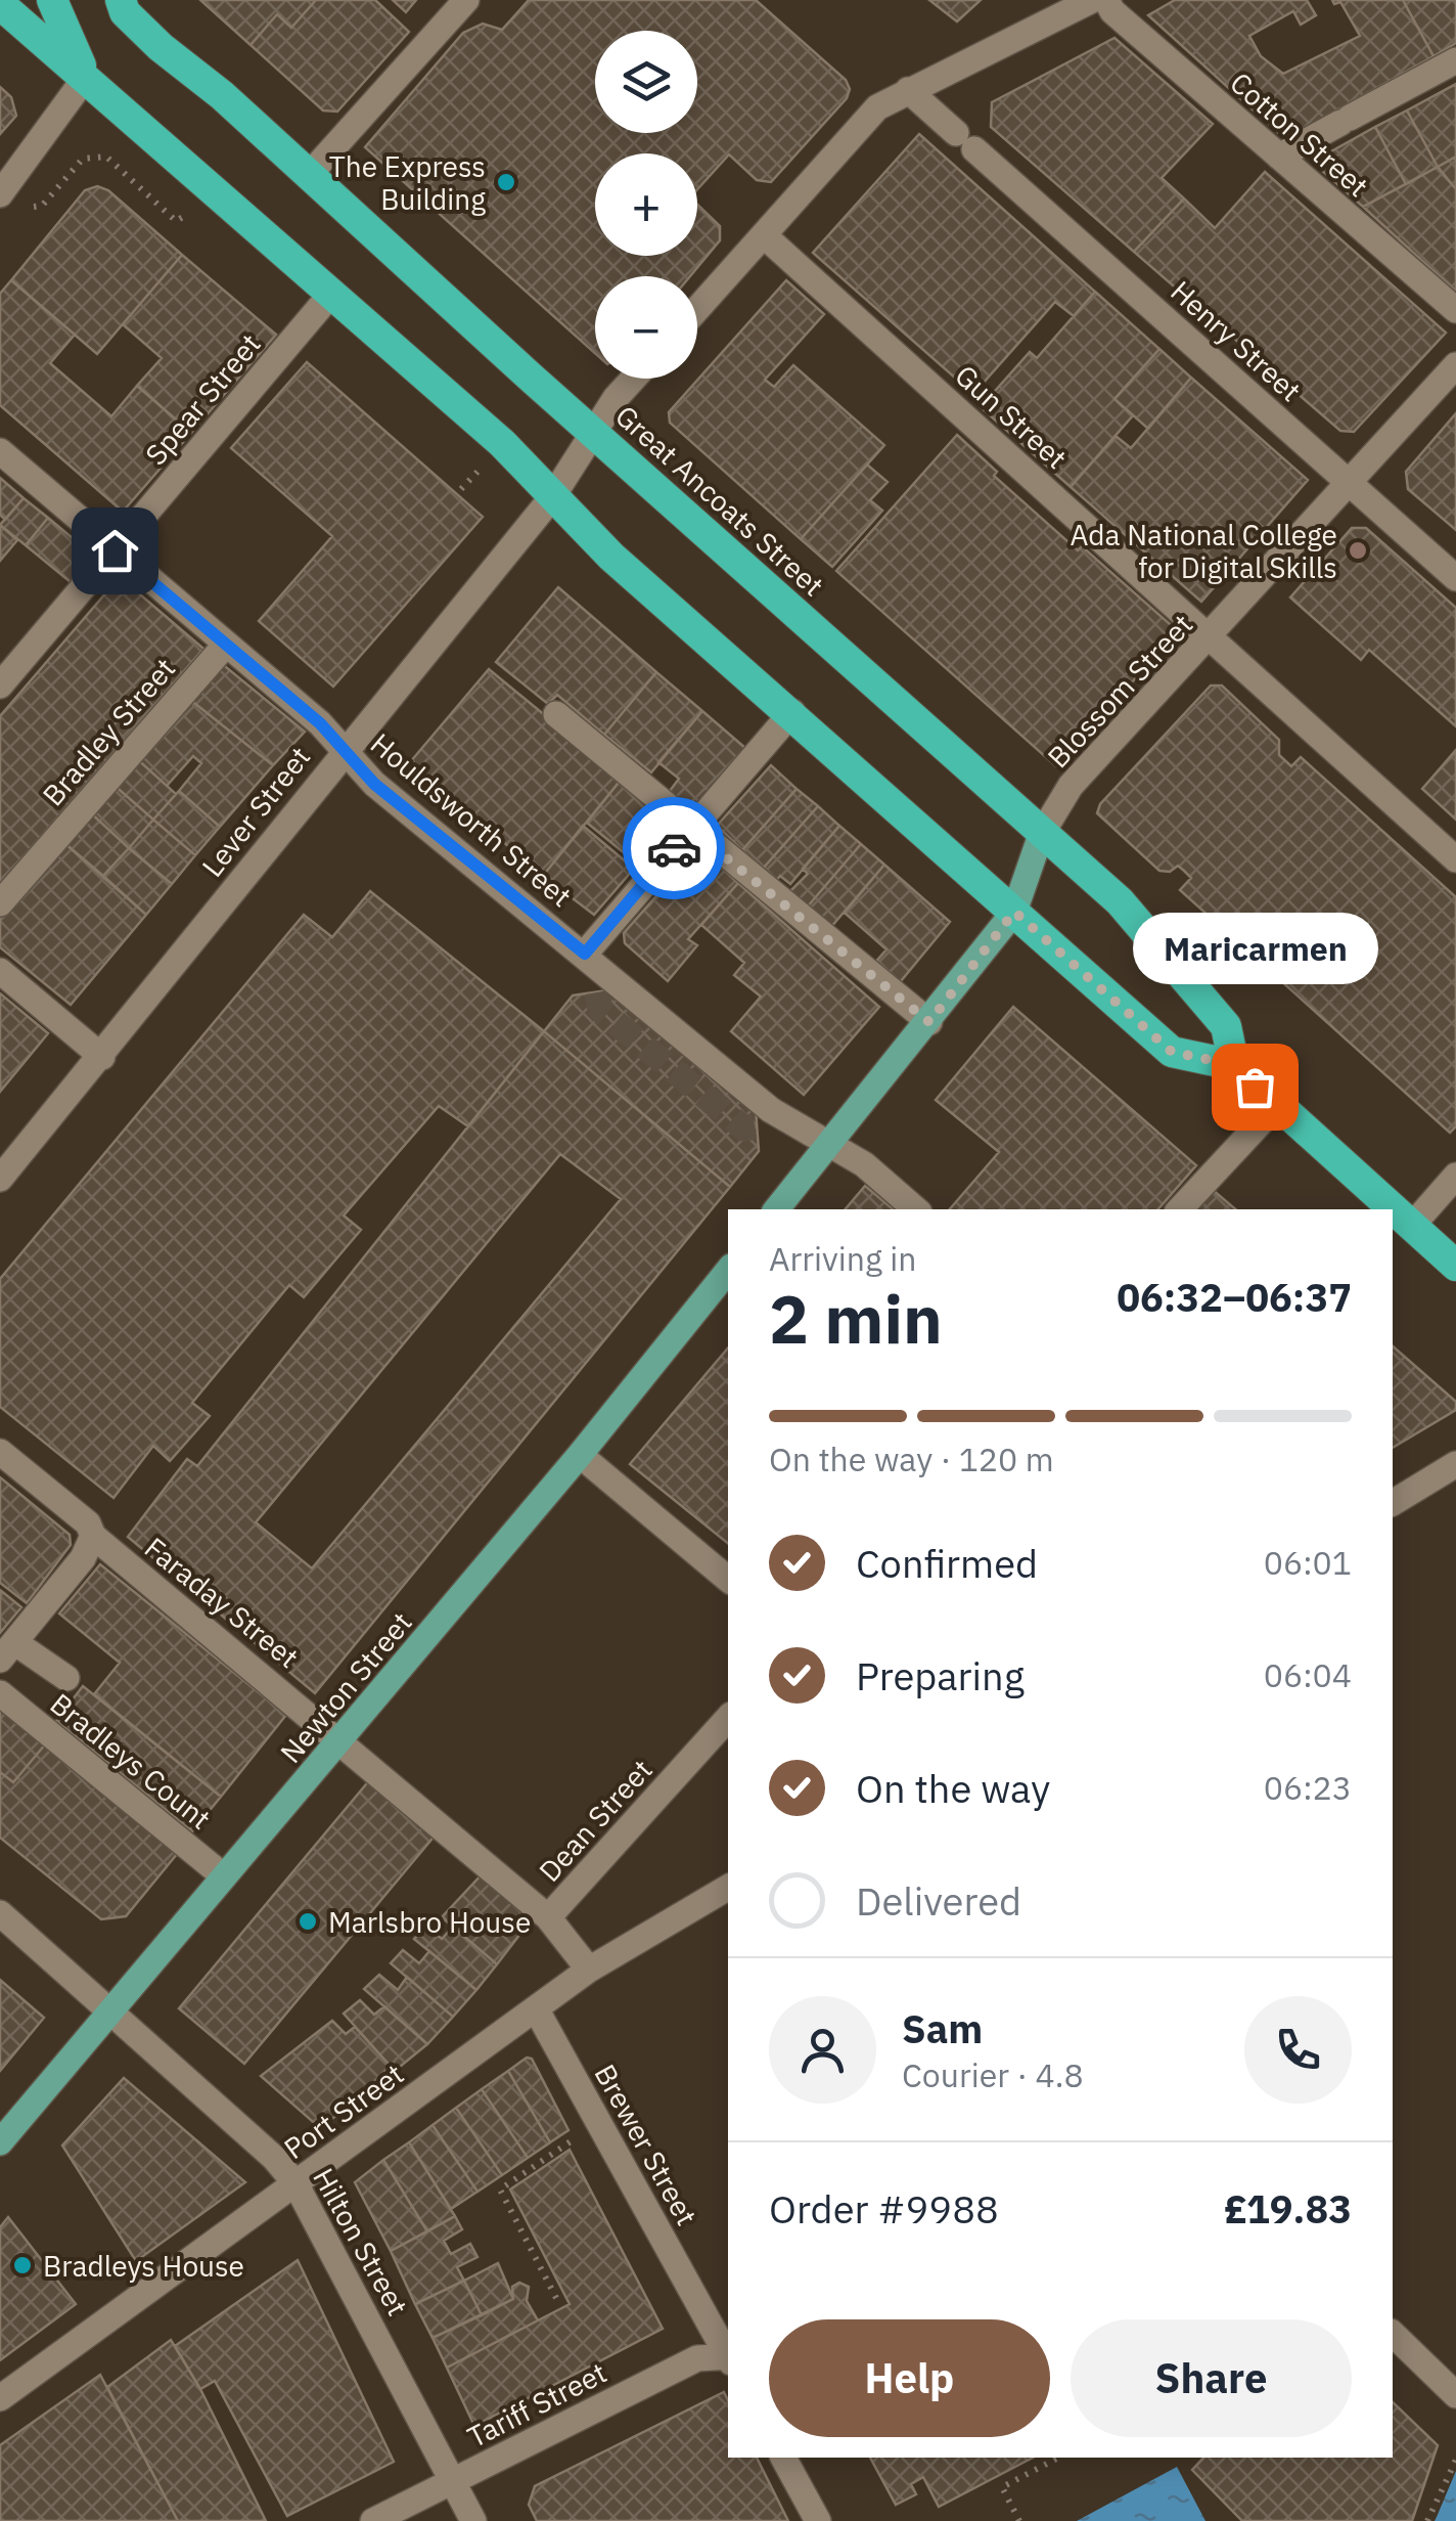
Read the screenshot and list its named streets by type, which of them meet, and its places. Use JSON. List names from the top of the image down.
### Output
{
  "streets": {
    "highway": ["Great Ancoats Street"],
    "main road": ["Newton Street"],
    "street": [
      "Cotton Street",
      "Henry Street",
      "Spear Street",
      "Gun Street",
      "Blossom Street",
      "Bradley Street",
      "Lever Street",
      "Houldsworth Street",
      "Faraday Street",
      "Bradleys Count",
      "Dean Street",
      "Port Street",
      "Brewer Street",
      "Hilton Street",
      "Tariff Street"
    ]
  },
  "crossings": [
    ["Henry Street", "Blossom Street"],
    ["Spear Street", "Houldsworth Street"],
    ["Gun Street", "Blossom Street"],
    ["Great Ancoats Street", "Blossom Street"],
    ["Great Ancoats Street", "Lever Street"],
    ["Bradley Street", "Houldsworth Street"],
    ["Lever Street", "Houldsworth Street"],
    ["Faraday Street", "Newton Street"],
    ["Faraday Street", "Dean Street"],
    ["Newton Street", "Bradleys Count"],
    ["Newton Street", "Hilton Street"],
    ["Dean Street", "Port Street"],
    ["Port Street", "Brewer Street"],
    ["Port Street", "Hilton Street"],
    ["Hilton Street", "Tariff Street"]
  ],
  "places": [
    "The Express Building",
    "Ada National College for Digital Skills",
    "Maricarmen",
    "Marlsbro House",
    "Bradleys House"
  ],
  "page": {
    "map_buttons": ["+", "−"],
    "bubble": "Maricarmen",
    "heading": ["2 min", "Arriving in", "06:32–06:37"],
    "panel": [
      "Sam",
      "Courier · 4.8",
      "Order #9988",
      "£19.83"
    ],
    "bar": "On the way · 120 m",
    "list": [
      ["Confirmed", "06:01"],
      ["Preparing", "06:04"],
      ["On the way", "06:23"],
      "Delivered"
    ],
    "buttons": ["Help", "Share"]
  }
}
